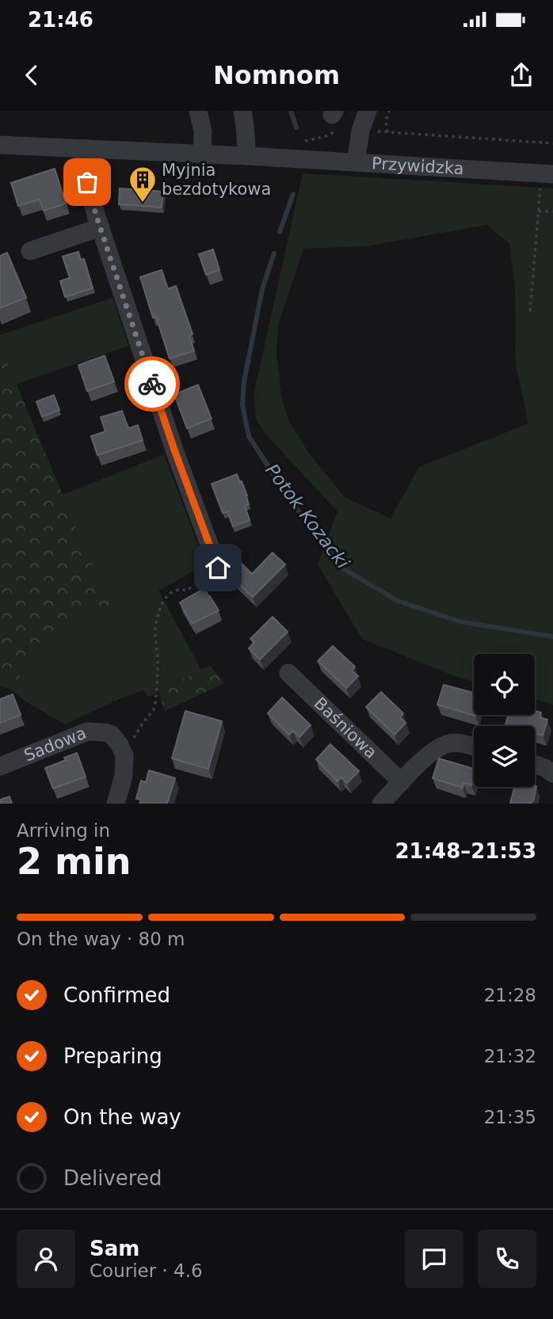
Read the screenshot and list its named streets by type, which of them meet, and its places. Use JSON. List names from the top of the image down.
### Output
{
  "streets": {
    "street": ["Przywidzka", "Baśniowa", "Sadowa"]
  },
  "water": ["Potok Kozacki"],
  "places": {
    "building": ["Myjnia bezdotykowa"]
  },
  "page": {
    "status": "21:46",
    "header": "Nomnom",
    "heading": ["2 min", "Arriving in", "21:48–21:53"],
    "panel": ["Sam", "Courier · 4.6"],
    "bar": "On the way · 80 m",
    "list": [
      ["Confirmed", "21:28"],
      ["Preparing", "21:32"],
      ["On the way", "21:35"],
      "Delivered"
    ]
  }
}
